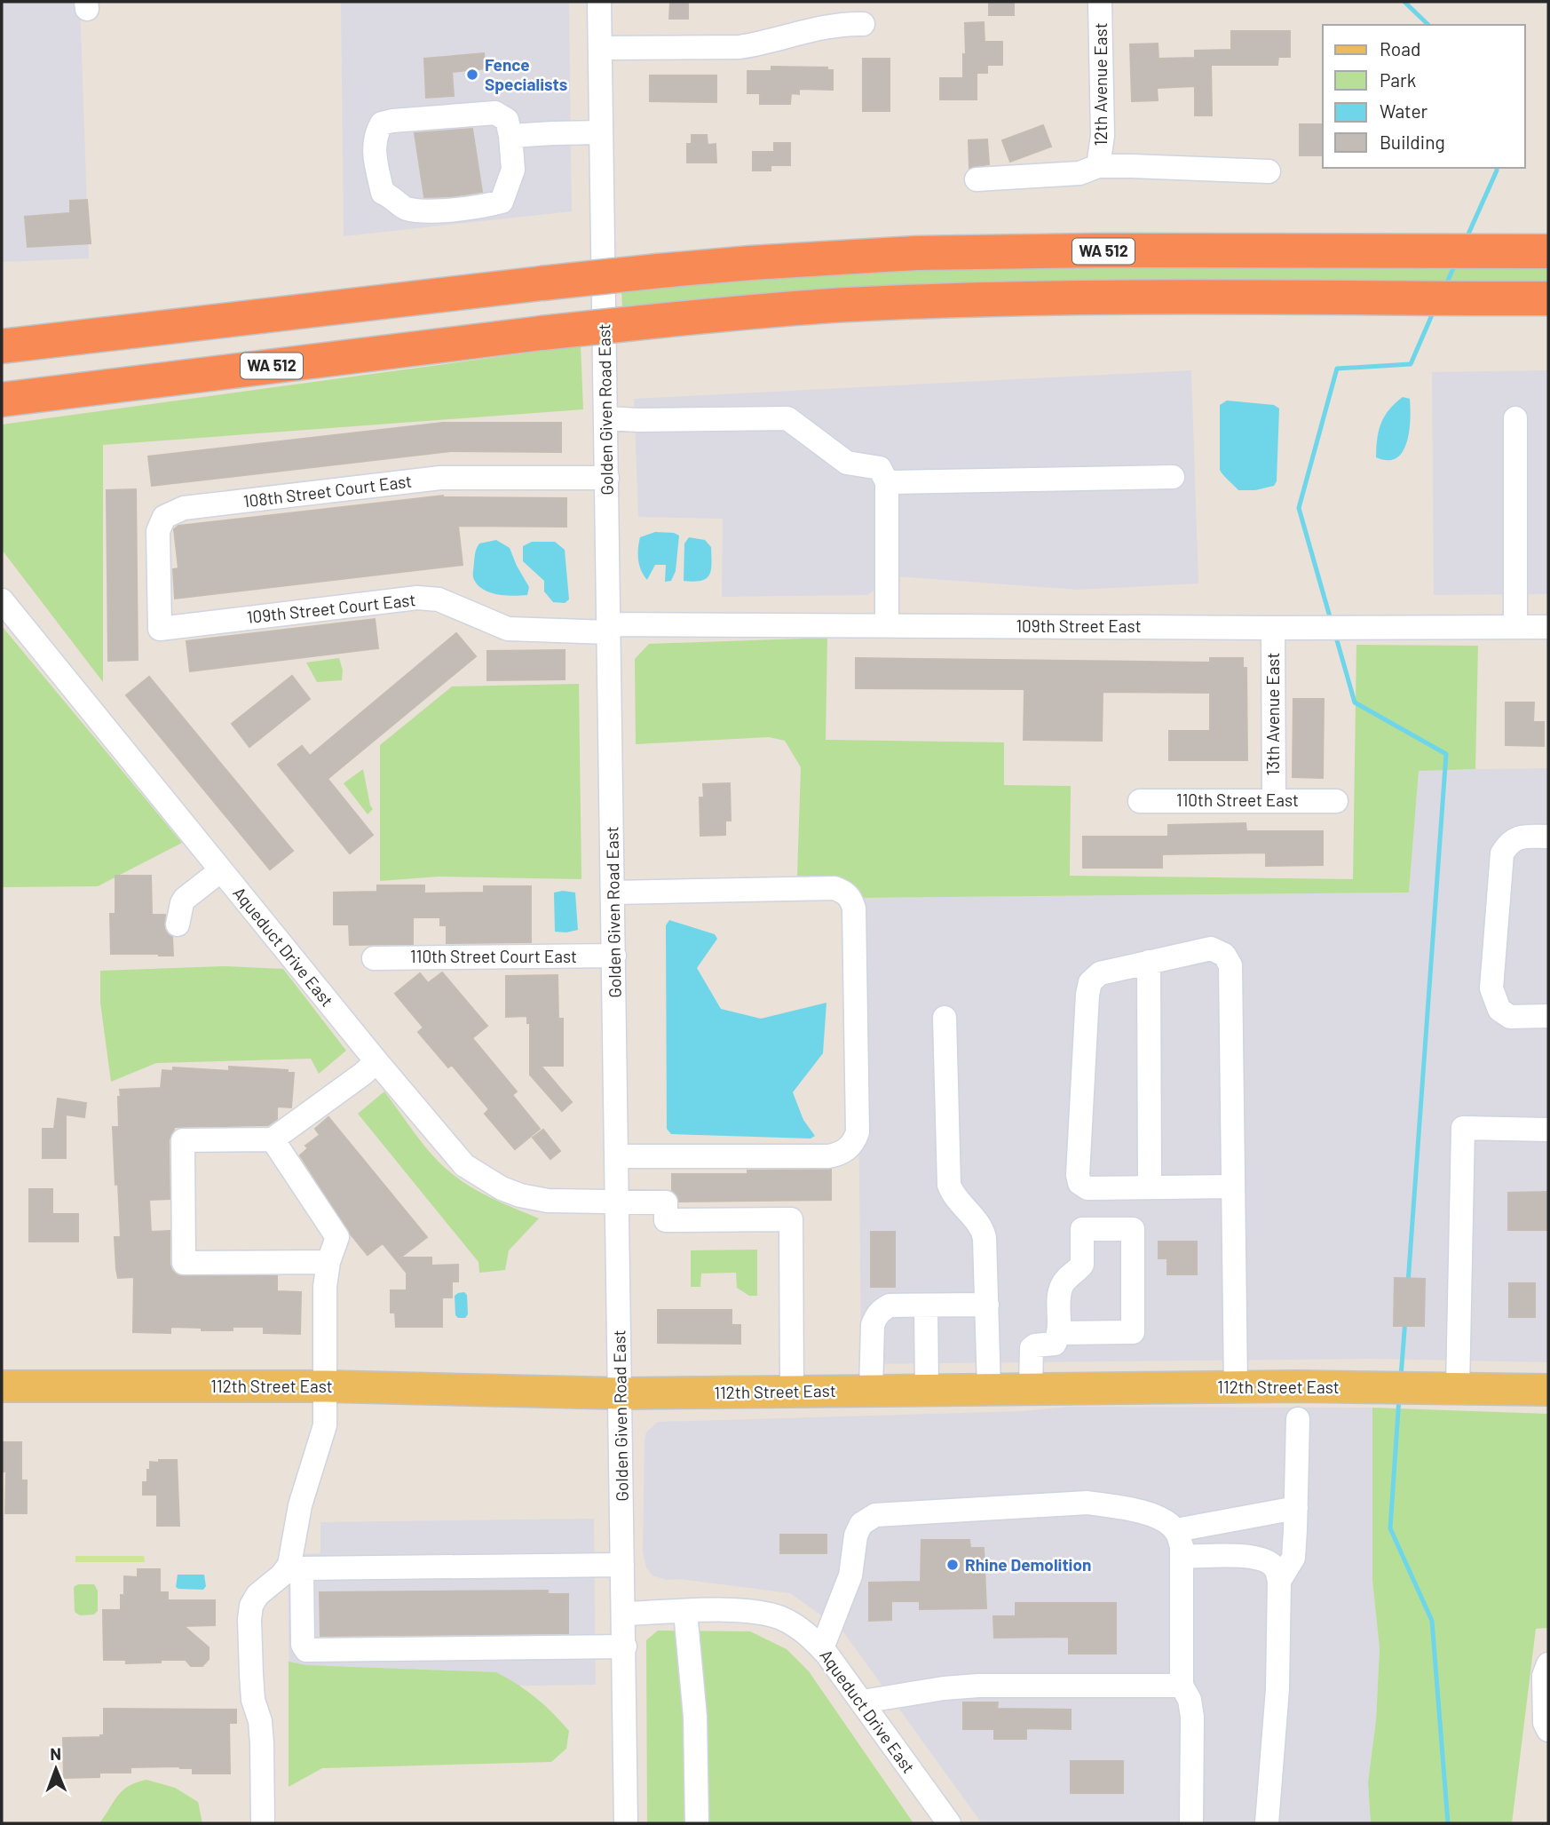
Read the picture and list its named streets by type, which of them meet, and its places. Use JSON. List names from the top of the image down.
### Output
{
  "streets": {
    "highway": ["WA 512"],
    "main road": ["112th Street East"],
    "street": [
      "12th Avenue East",
      "Golden Given Road East",
      "108th Street Court East",
      "109th Street Court East",
      "109th Street East",
      "13th Avenue East",
      "110th Street East",
      "Aqueduct Drive East",
      "110th Street Court East"
    ]
  },
  "crossings": [
    ["Golden Given Road East", "108th Street Court East"],
    ["Golden Given Road East", "109th Street Court East"],
    ["Golden Given Road East", "109th Street East"],
    ["Golden Given Road East", "Aqueduct Drive East"],
    ["Golden Given Road East", "110th Street Court East"],
    ["Golden Given Road East", "112th Street East"],
    ["108th Street Court East", "109th Street Court East"],
    ["109th Street Court East", "109th Street East"],
    ["109th Street East", "13th Avenue East"],
    ["13th Avenue East", "110th Street East"],
    ["Aqueduct Drive East", "112th Street East"]
  ],
  "places": ["Fence Specialists", "Rhine Demolition"],
  "legend": [
    "Road",
    "Park",
    "Water",
    "Building"
  ],
  "north": "top"
}
